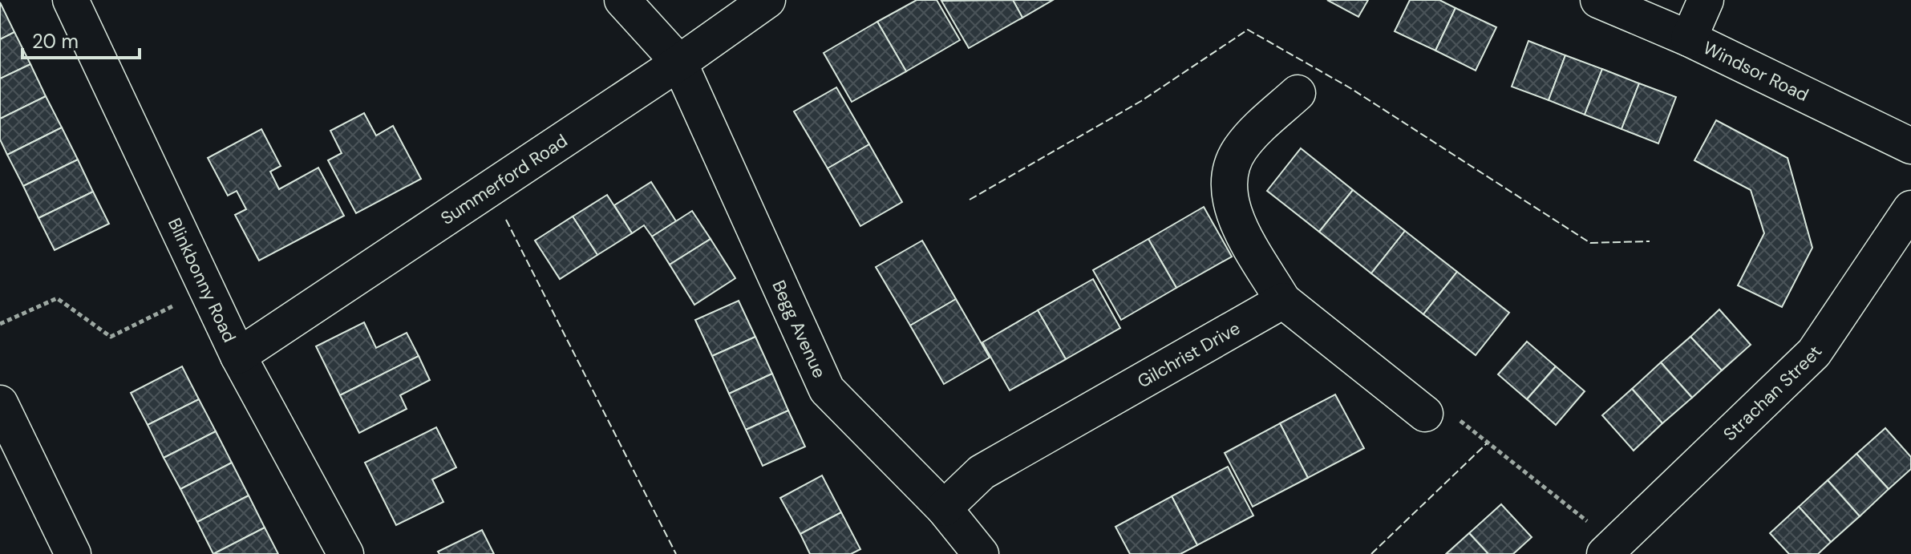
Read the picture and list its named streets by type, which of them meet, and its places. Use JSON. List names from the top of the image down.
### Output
{
  "streets": {
    "street": [
      "Windsor Road",
      "Summerford Road",
      "Blinkbonny Road",
      "Begg Avenue",
      "Gilchrist Drive",
      "Strachan Street"
    ]
  },
  "crossings": [
    ["Summerford Road", "Blinkbonny Road"],
    ["Summerford Road", "Begg Avenue"],
    ["Begg Avenue", "Gilchrist Drive"]
  ],
  "scale_bar": "20 m"
}
